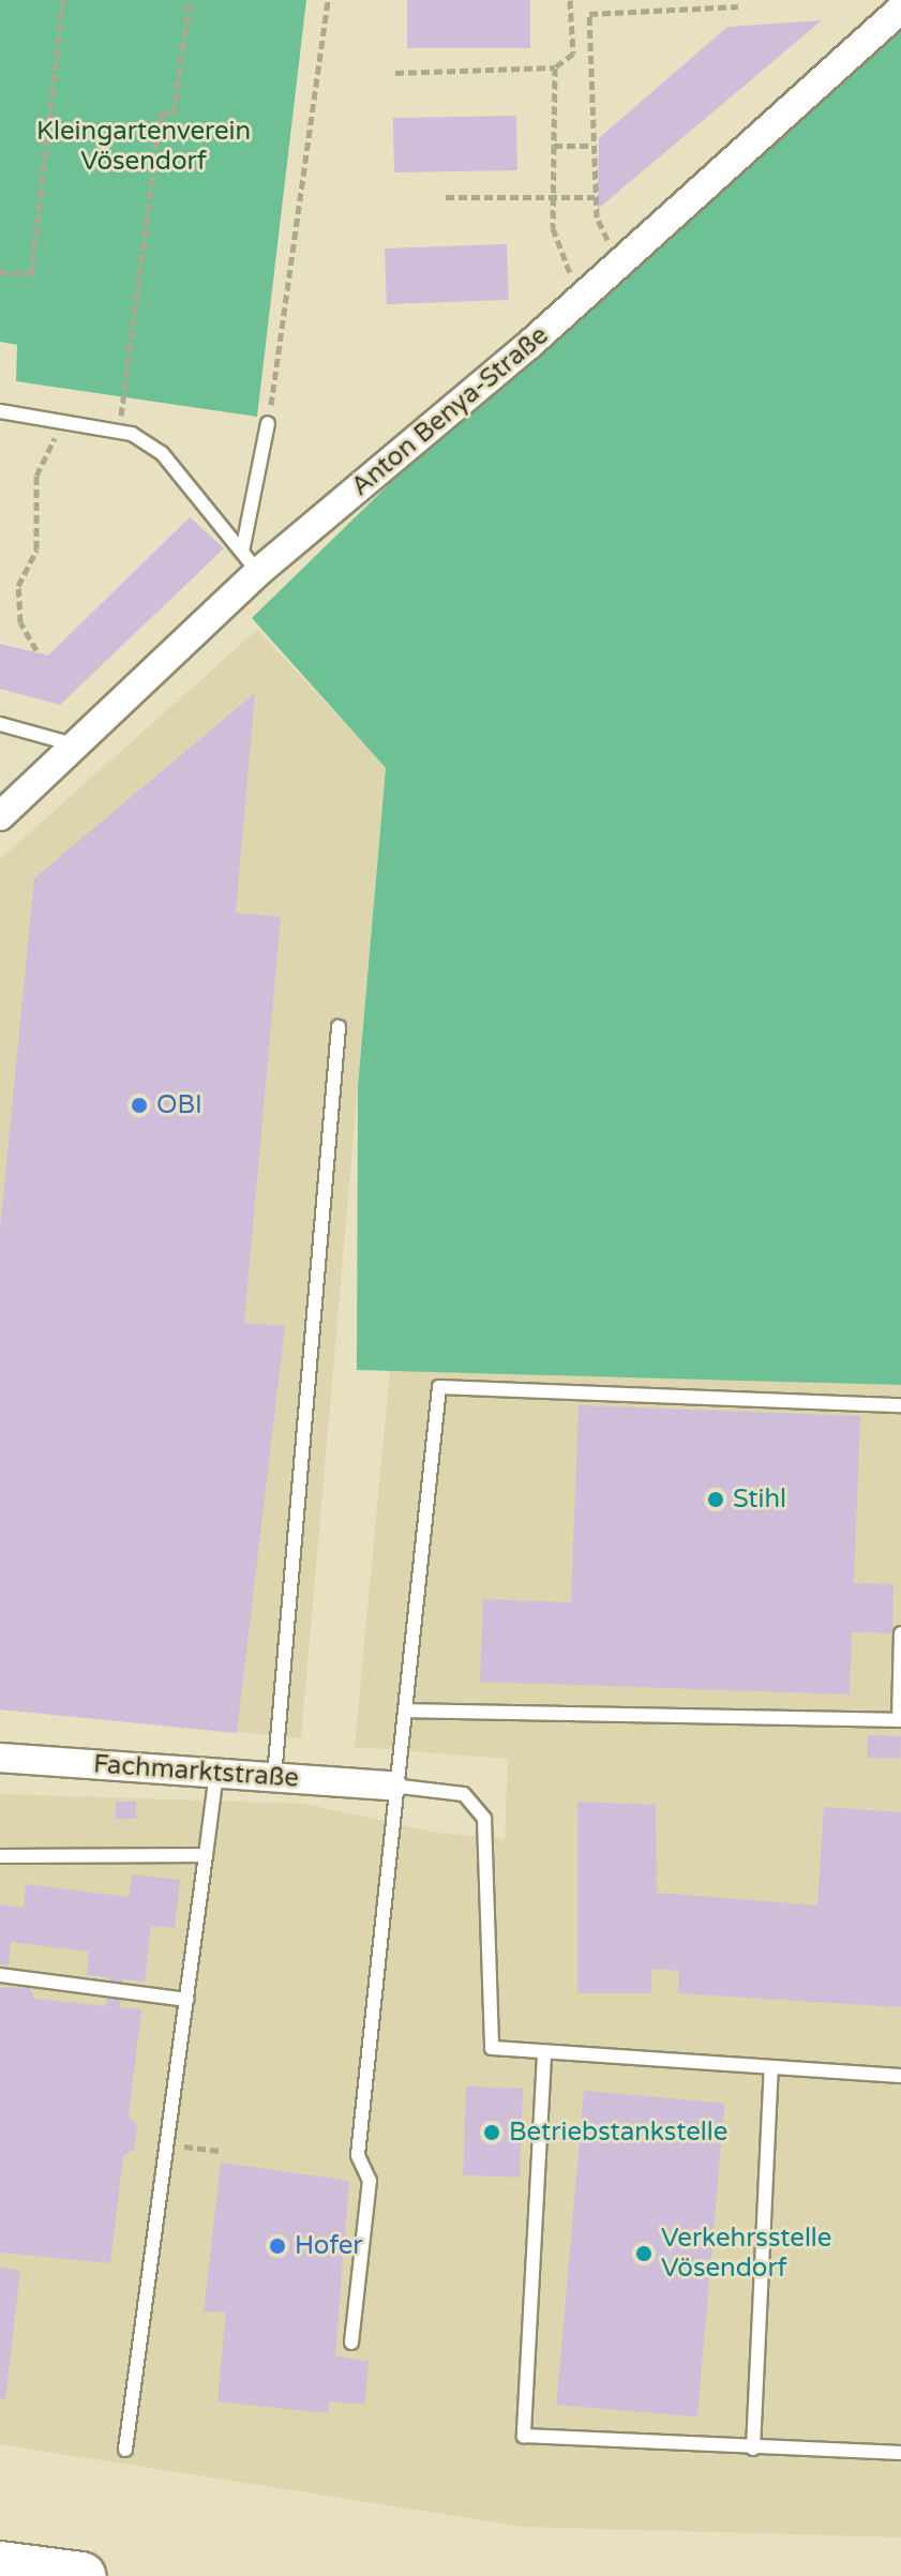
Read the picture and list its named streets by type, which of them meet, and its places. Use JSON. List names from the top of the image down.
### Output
{
  "streets": {
    "street": ["Anton Benya-Straße", "Fachmarktstraße"]
  },
  "parks": ["Kleingartenverein Vösendorf"],
  "places": [
    "OBI",
    "Stihl",
    "Betriebstankstelle",
    "Hofer",
    "Verkehrsstelle Vösendorf"
  ]
}
